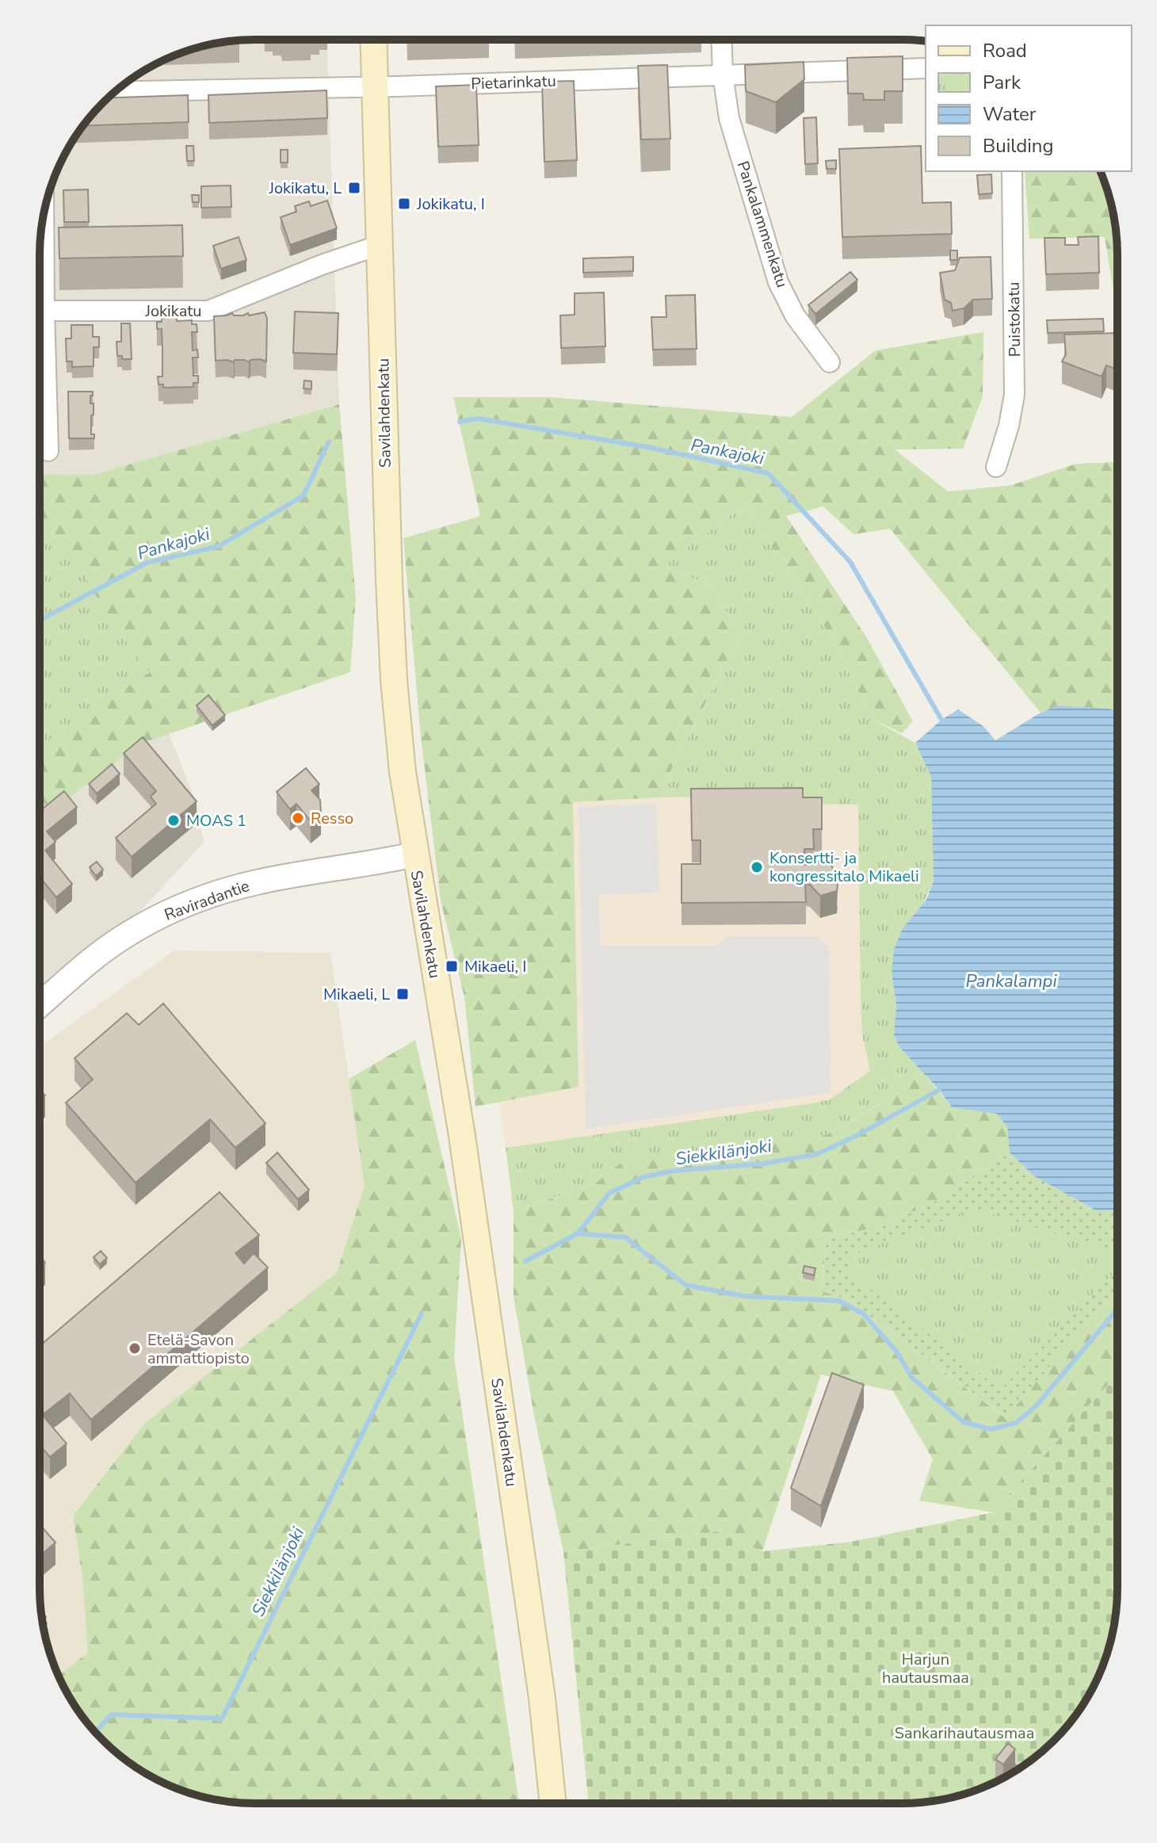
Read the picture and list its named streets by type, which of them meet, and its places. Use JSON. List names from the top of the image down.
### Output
{
  "streets": {
    "main road": ["Savilahdenkatu"],
    "street": [
      "Pietarinkatu",
      "Pankalammenkatu",
      "Jokikatu",
      "Puistokatu",
      "Raviradantie"
    ]
  },
  "crossings": [
    ["Pietarinkatu", "Pankalammenkatu"],
    ["Pietarinkatu", "Savilahdenkatu"],
    ["Jokikatu", "Savilahdenkatu"],
    ["Savilahdenkatu", "Raviradantie"]
  ],
  "water": ["Pankajoki", "Pankalampi", "Siekkilänjoki"],
  "parks": ["Harjun hautausmaa", "Sankarihautausmaa"],
  "places": {
    "transit": [
      "Jokikatu, L",
      "Jokikatu, I",
      "Mikaeli, I",
      "Mikaeli, L"
    ],
    "other": [
      "Resso",
      "MOAS 1",
      "Konsertti- ja kongressitalo Mikaeli",
      "Etelä-Savon ammattiopisto"
    ]
  },
  "legend": [
    "Road",
    "Park",
    "Water",
    "Building"
  ]
}
